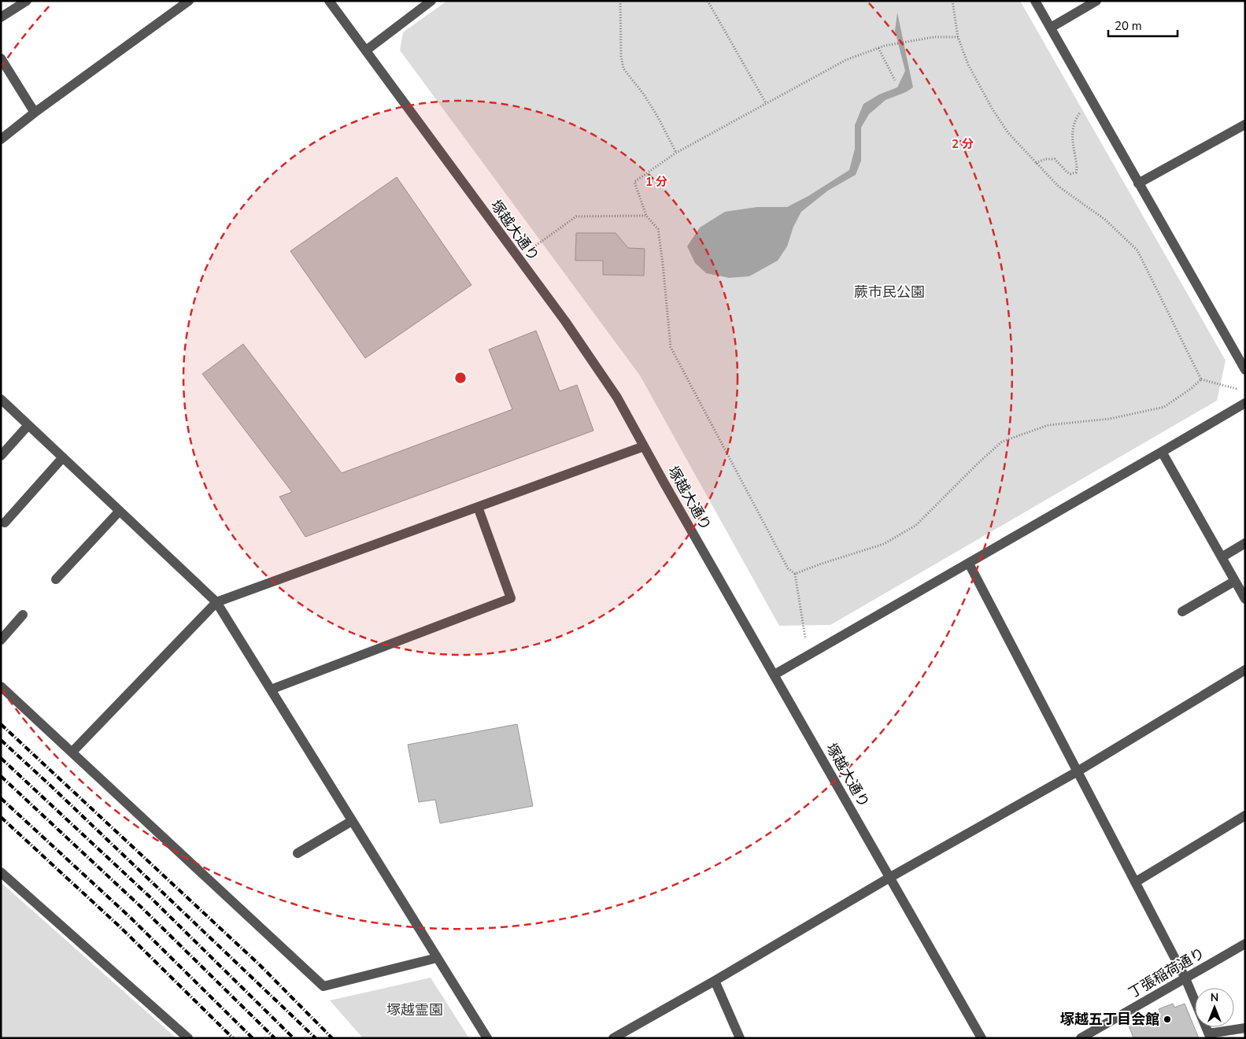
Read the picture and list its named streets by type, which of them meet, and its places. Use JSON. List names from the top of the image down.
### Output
{
  "streets": {
    "street": ["塚越大通り", "丁張稲荷通り"]
  },
  "parks": ["蕨市民公園", "塚越霊園"],
  "places": ["塚越五丁目会館"],
  "scale_bar": "20 m",
  "north": "top",
  "rings": ["2 分", "1 分"]
}
